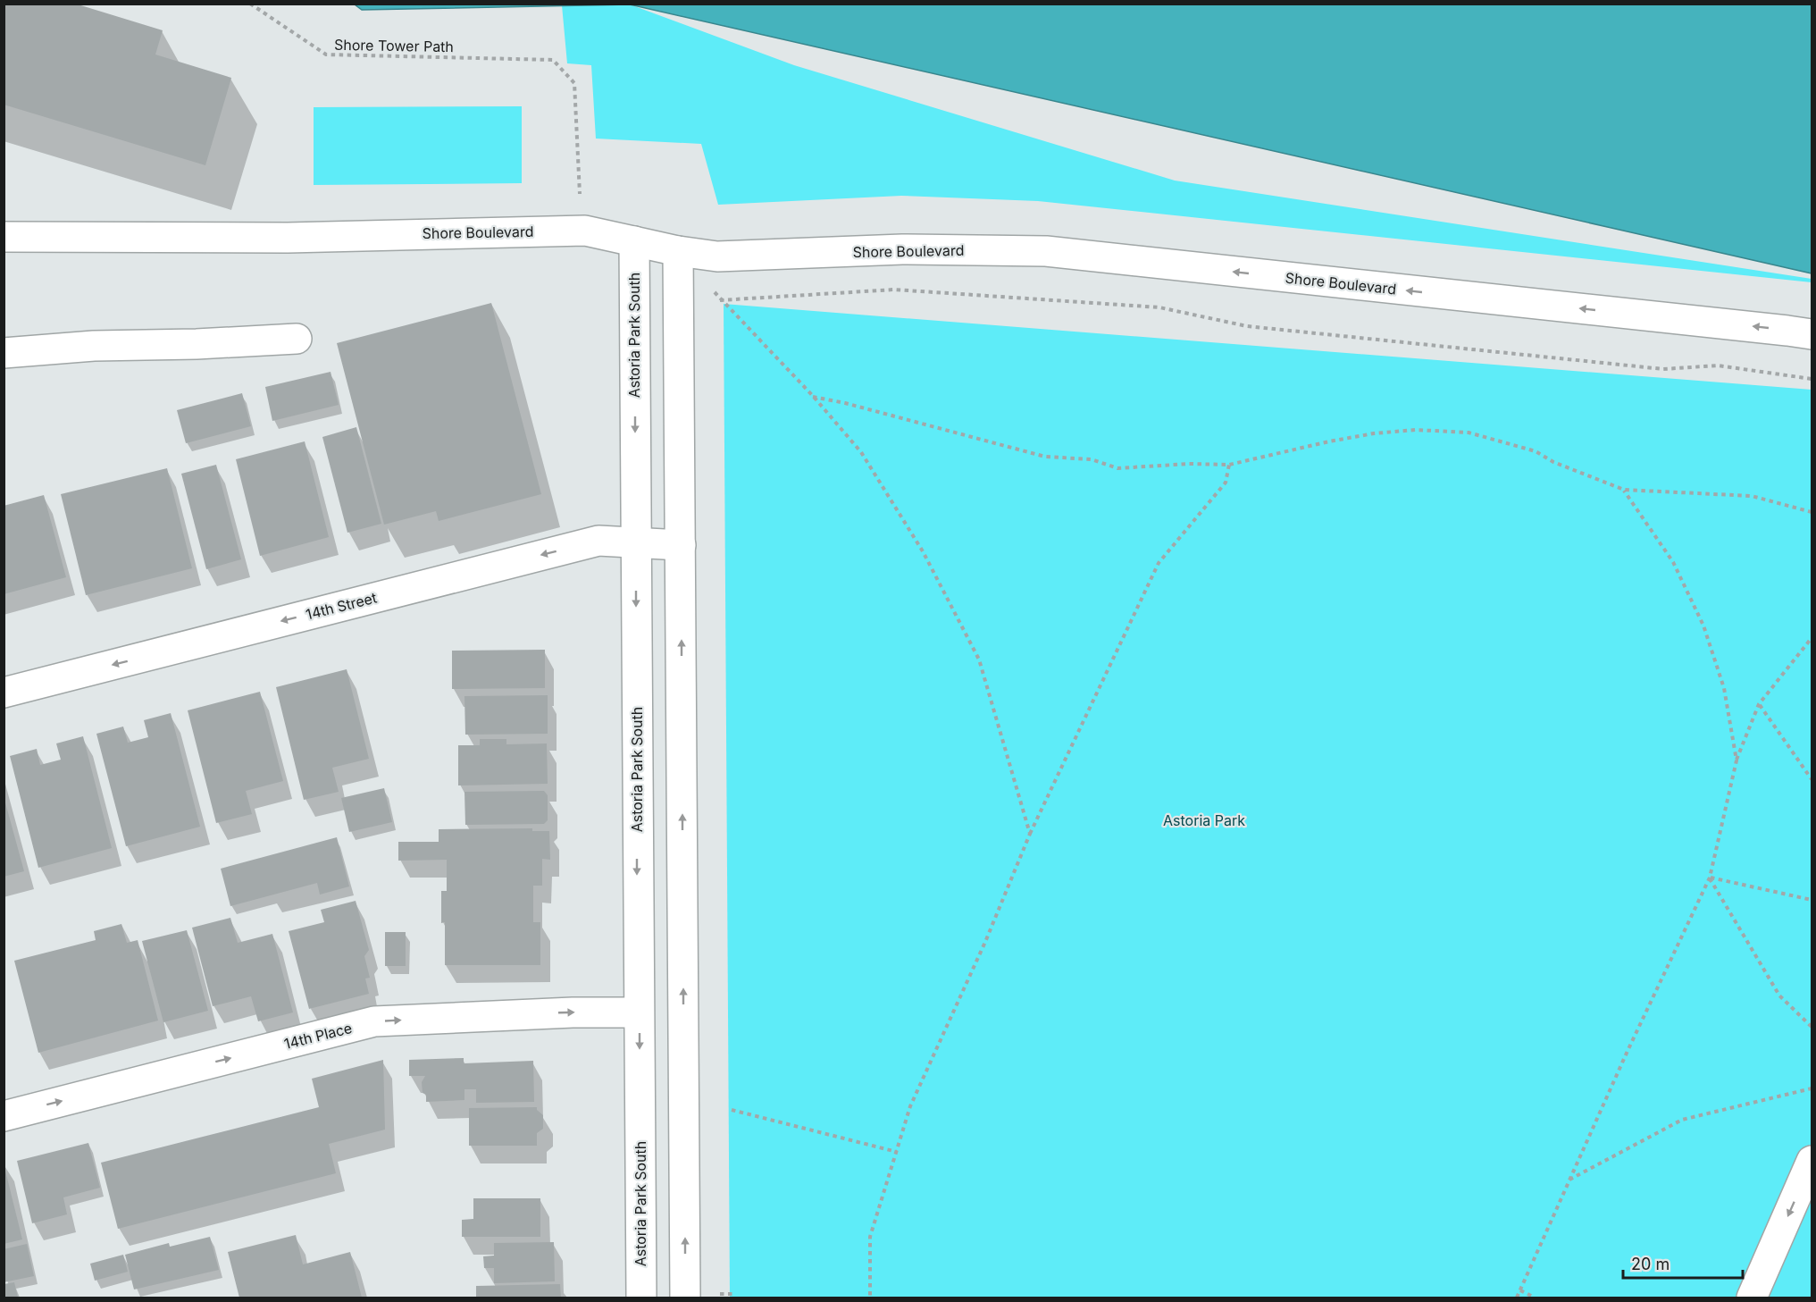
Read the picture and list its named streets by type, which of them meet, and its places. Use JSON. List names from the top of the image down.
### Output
{
  "streets": {
    "main road": [
      "Shore Boulevard",
      "Astoria Park South",
      "14th Street",
      "14th Place"
    ],
    "path": ["Shore Tower Path"]
  },
  "crossings": [
    ["Shore Boulevard", "Astoria Park South"],
    ["Astoria Park South", "14th Street"],
    ["Astoria Park South", "14th Place"]
  ],
  "one_way": ["Shore Boulevard", "14th Street", "14th Place"],
  "parks": ["Astoria Park"],
  "scale_bar": "20 m"
}
